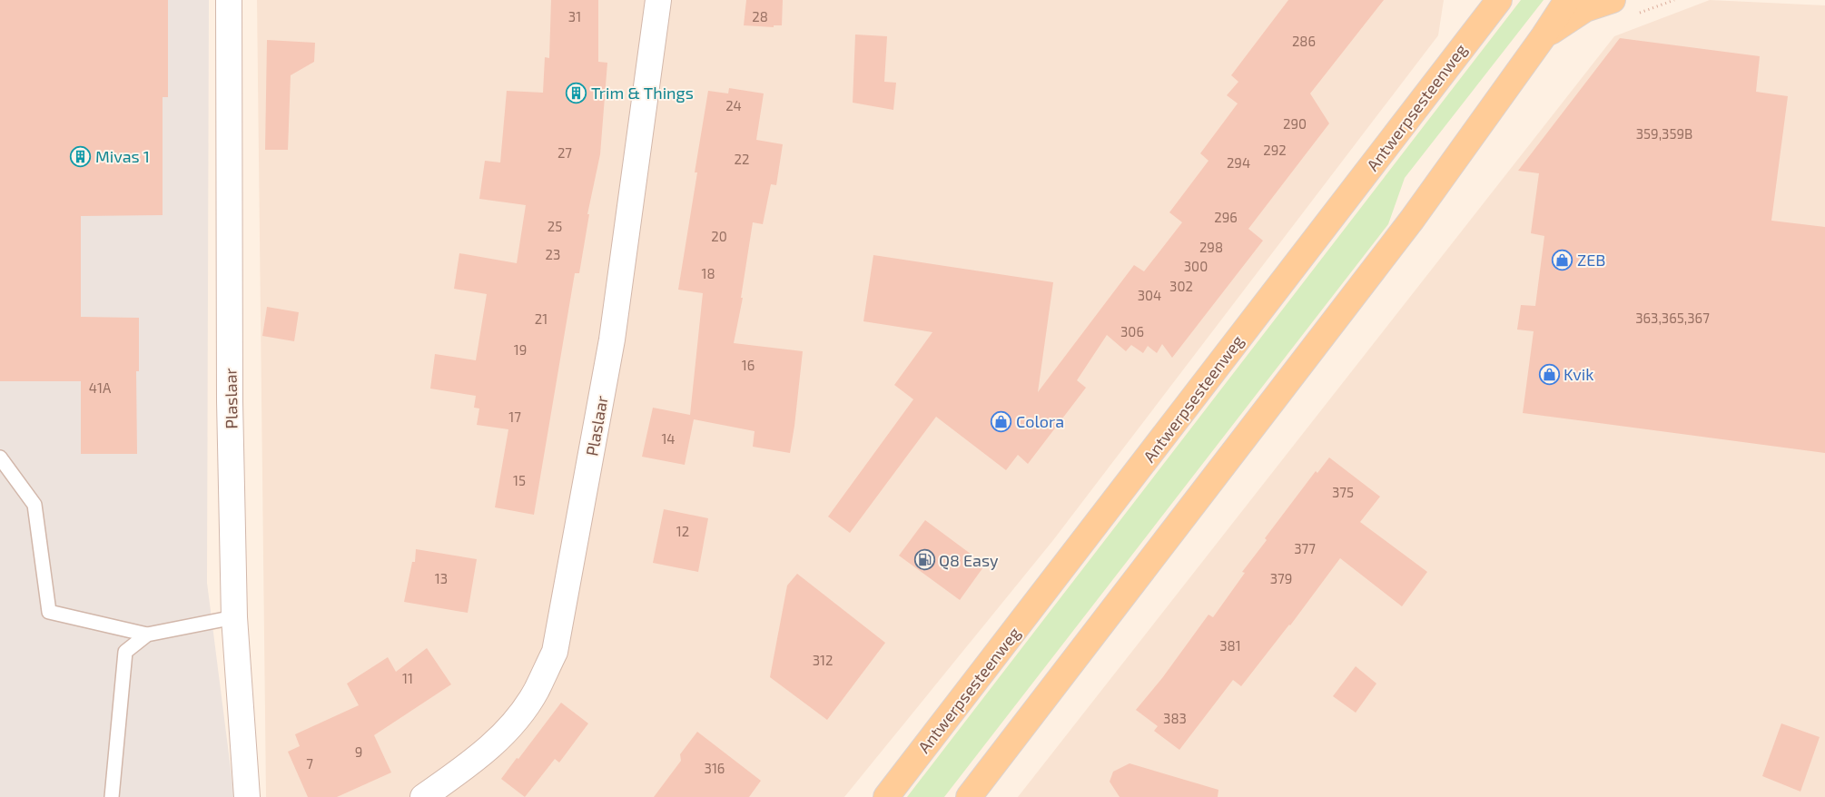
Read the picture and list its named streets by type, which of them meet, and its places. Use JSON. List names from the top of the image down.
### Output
{
  "streets": {
    "main road": ["Antwerpsesteenweg"],
    "street": ["Plaslaar"]
  },
  "places": {
    "building": ["Trim & Things", "Mivas 1"],
    "shop": ["ZEB", "Kvik", "Colora"],
    "fuel station": ["Q8 Easy"]
  },
  "house_numbers": [
    "31",
    "28",
    "286",
    "24",
    "290",
    "359,359B",
    "292",
    "27",
    "22",
    "294",
    "296",
    "25",
    "20",
    "298",
    "23",
    "300",
    "18",
    "302",
    "304",
    "363,365,367",
    "21",
    "306",
    "19",
    "16",
    "41A",
    "17",
    "14",
    "15",
    "375",
    "12",
    "377",
    "13",
    "379",
    "381",
    "312",
    "11",
    "383",
    "9",
    "7",
    "316"
  ]
}
